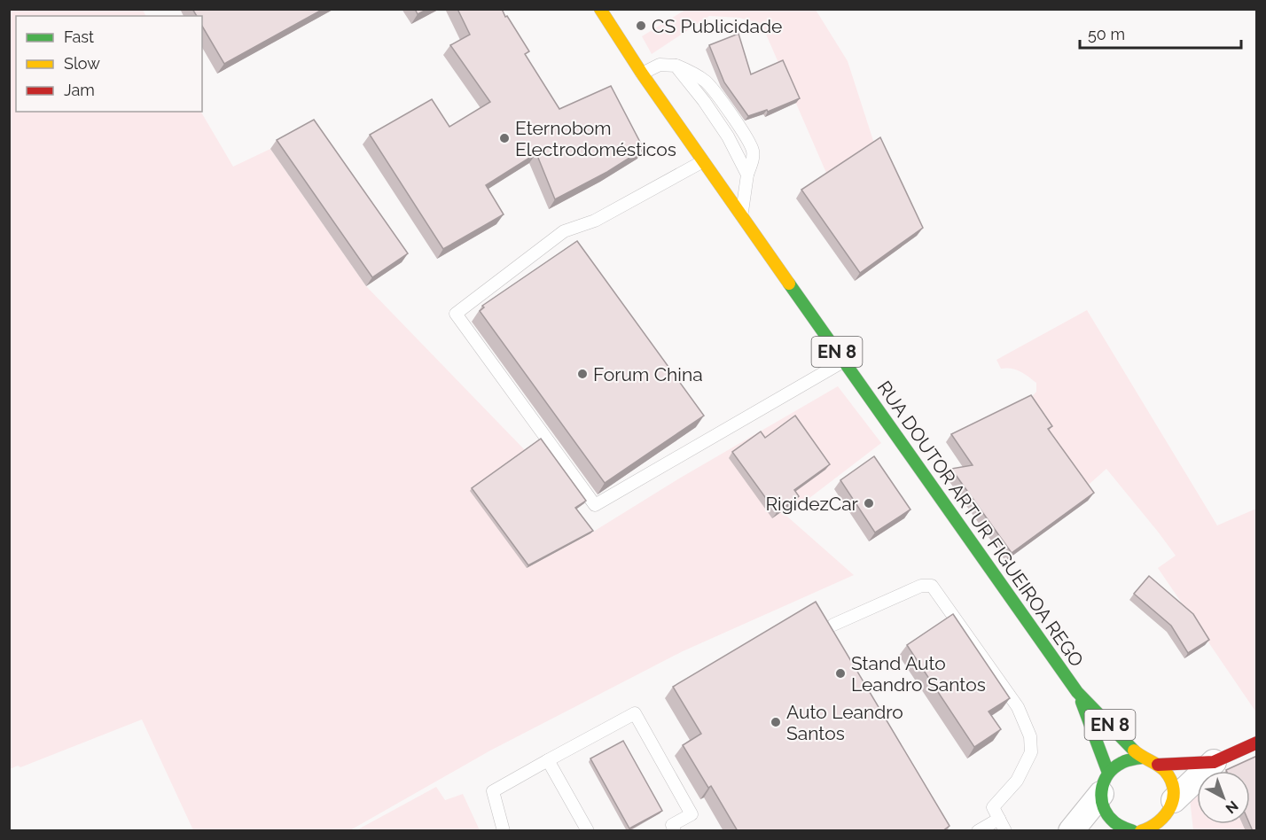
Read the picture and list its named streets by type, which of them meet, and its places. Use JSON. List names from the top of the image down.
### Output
{
  "streets": {
    "main road": ["EN 8", "RUA DOUTOR ARTUR FIGUEIROA REGO"]
  },
  "crossings": [
    ["EN 8", "RUA DOUTOR ARTUR FIGUEIROA REGO"]
  ],
  "places": [
    "CS Publicidade",
    "Eternobom Electrodomésticos",
    "Forum China",
    "RigidezCar",
    "Stand Auto Leandro Santos",
    "Auto Leandro Santos"
  ],
  "legend": ["Fast", "Slow", "Jam"],
  "scale_bar": "50 m",
  "north": "bottom right"
}
